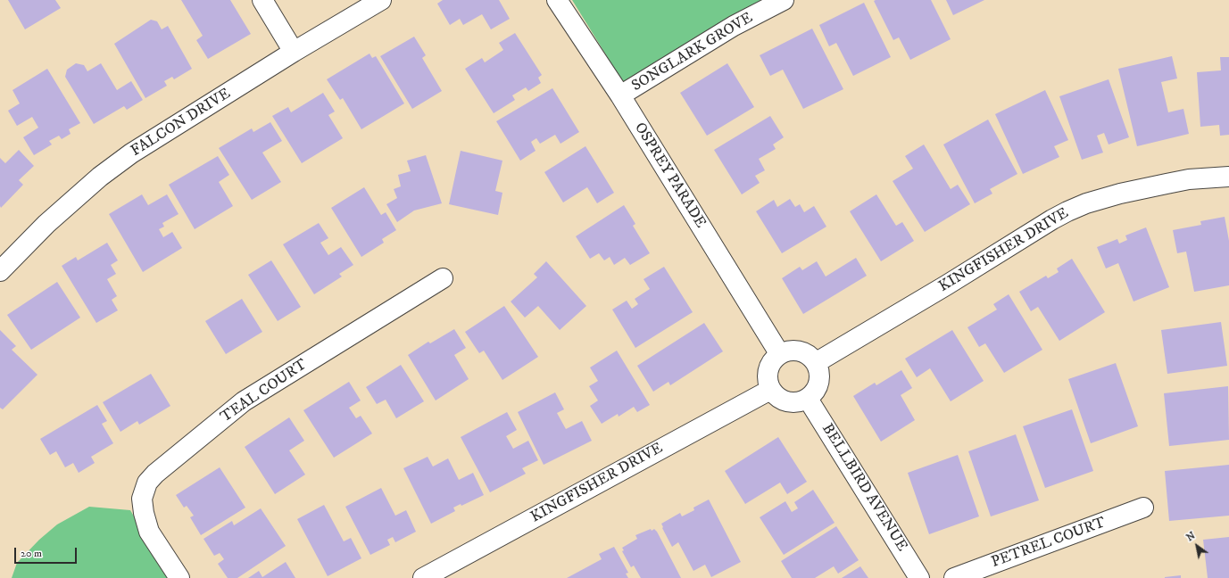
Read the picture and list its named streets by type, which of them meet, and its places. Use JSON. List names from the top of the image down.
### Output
{
  "streets": {
    "street": [
      "SONGLARK GROVE",
      "FALCON DRIVE",
      "OSPREY PARADE",
      "KINGFISHER DRIVE",
      "TEAL COURT",
      "BELLBIRD AVENUE",
      "PETREL COURT"
    ]
  },
  "crossings": [
    ["SONGLARK GROVE", "OSPREY PARADE"],
    ["OSPREY PARADE", "KINGFISHER DRIVE"],
    ["OSPREY PARADE", "BELLBIRD AVENUE"],
    ["KINGFISHER DRIVE", "BELLBIRD AVENUE"]
  ],
  "scale_bar": "20 m",
  "north": "top left"
}
